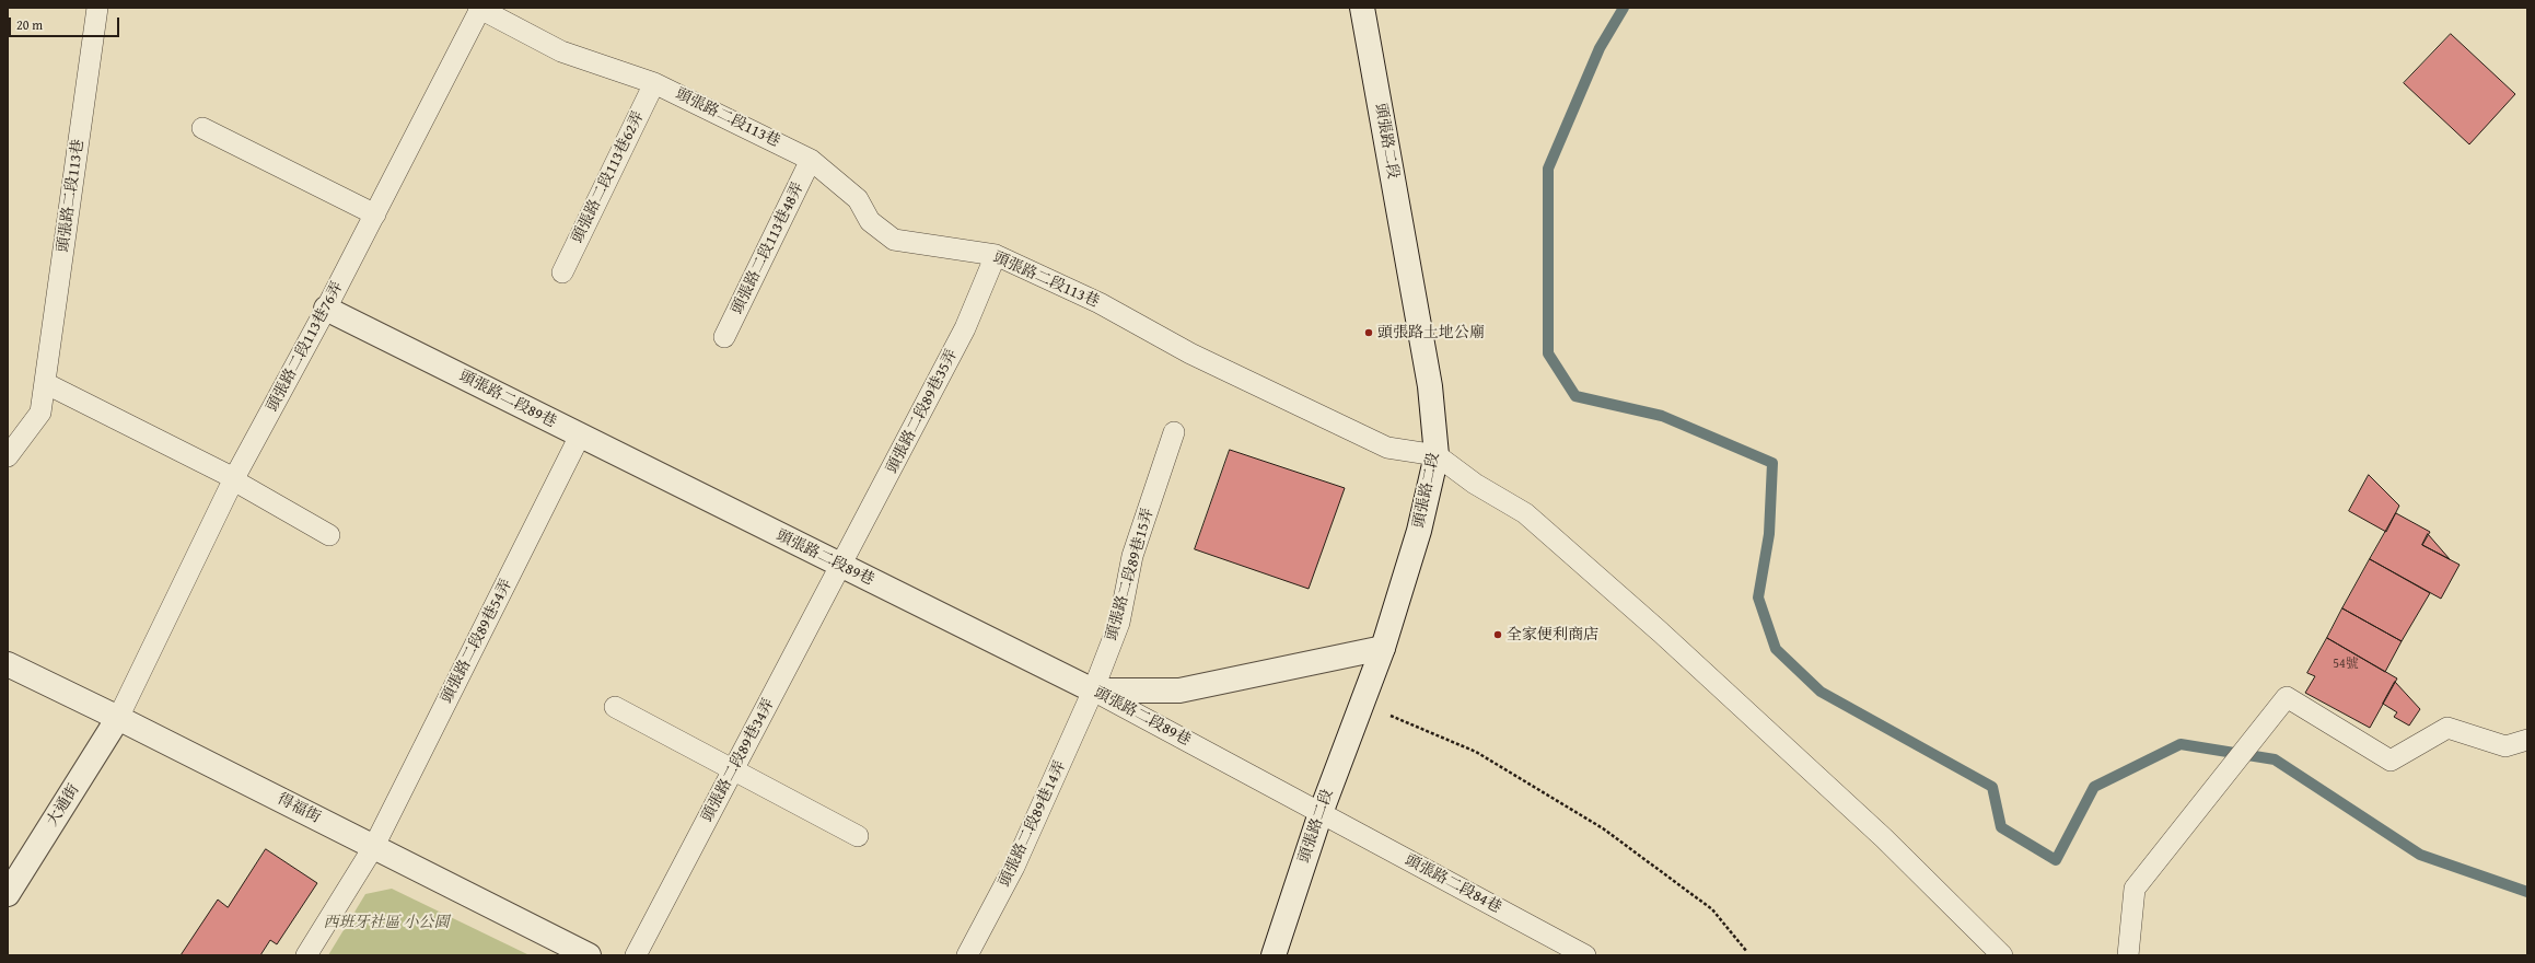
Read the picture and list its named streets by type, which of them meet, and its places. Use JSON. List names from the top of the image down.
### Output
{
  "streets": {
    "street": [
      "頭張路二段",
      "頭張路二段89巷",
      "大通街",
      "得福街"
    ],
    "lane": [
      "頭張路二段113巷",
      "頭張路二段113巷62弄",
      "頭張路二段113巷48弄",
      "頭張路二段113巷76弄",
      "頭張路二段89巷35弄",
      "頭張路二段89巷15弄",
      "頭張路二段89巷54弄",
      "頭張路二段89巷34弄",
      "頭張路二段89巷14弄",
      "頭張路二段84巷"
    ]
  },
  "crossings": [
    ["頭張路二段113巷", "頭張路二段"],
    ["頭張路二段113巷", "頭張路二段113巷62弄"],
    ["頭張路二段113巷", "頭張路二段113巷48弄"],
    ["頭張路二段113巷", "頭張路二段113巷76弄"],
    ["頭張路二段113巷", "頭張路二段89巷35弄"],
    ["頭張路二段", "頭張路二段89巷"],
    ["頭張路二段", "頭張路二段84巷"],
    ["頭張路二段113巷76弄", "頭張路二段89巷"],
    ["頭張路二段113巷76弄", "大通街"],
    ["頭張路二段113巷76弄", "得福街"],
    ["頭張路二段89巷", "頭張路二段89巷35弄"],
    ["頭張路二段89巷", "頭張路二段89巷15弄"],
    ["頭張路二段89巷", "頭張路二段89巷54弄"],
    ["頭張路二段89巷", "頭張路二段89巷34弄"],
    ["頭張路二段89巷", "頭張路二段89巷14弄"],
    ["頭張路二段89巷", "頭張路二段84巷"],
    ["頭張路二段89巷35弄", "頭張路二段89巷34弄"],
    ["頭張路二段89巷15弄", "頭張路二段89巷14弄"],
    ["頭張路二段89巷54弄", "得福街"],
    ["大通街", "得福街"]
  ],
  "parks": ["西班牙社區 小公園"],
  "places": ["頭張路土地公廟", "全家便利商店"],
  "house_numbers": ["54號"],
  "scale_bar": "20 m"
}
